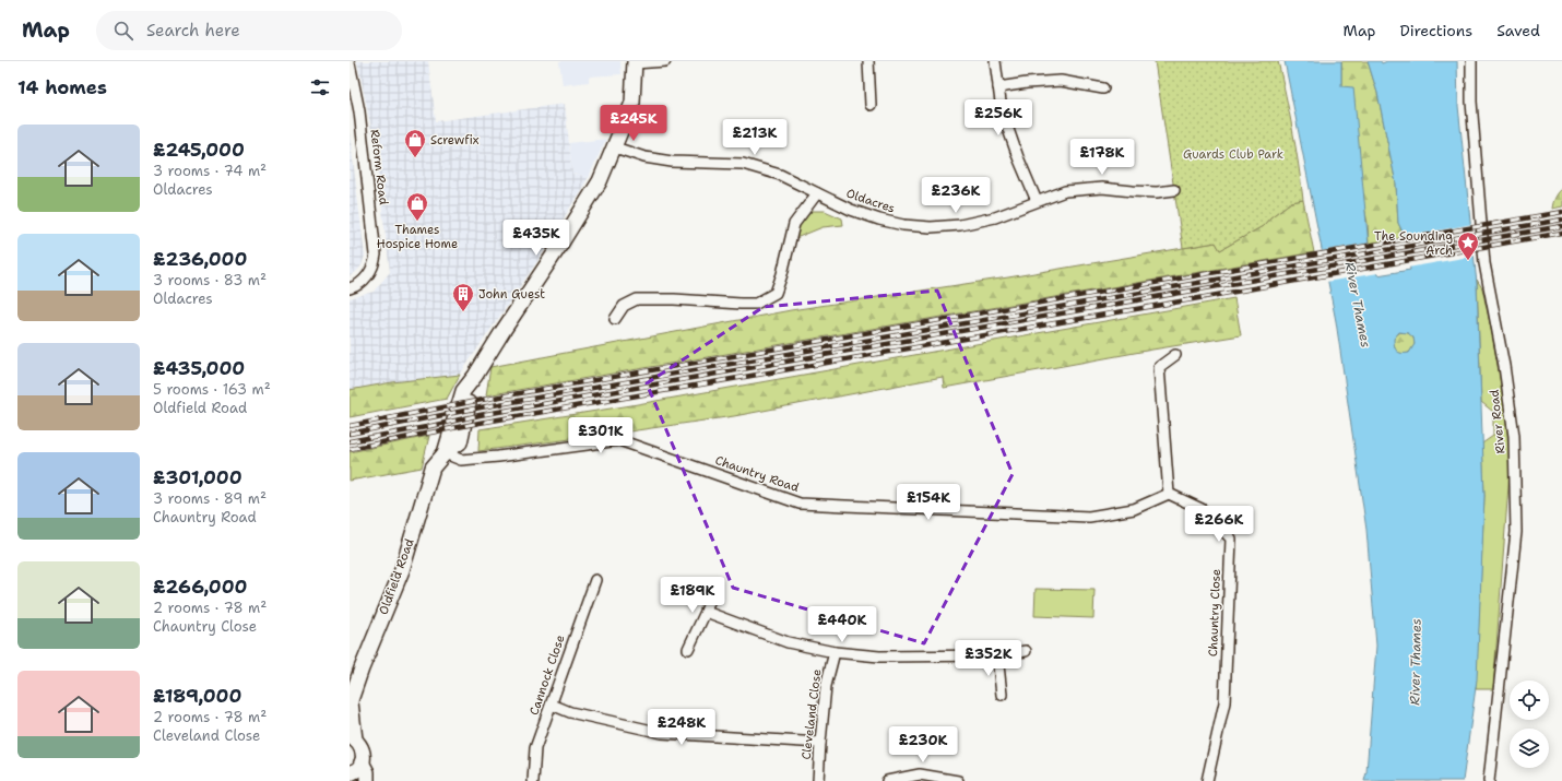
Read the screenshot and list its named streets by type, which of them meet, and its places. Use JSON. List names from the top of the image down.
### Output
{
  "streets": {
    "main road": ["Oldfield Road"],
    "street": [
      "Reform Road",
      "Oldacres",
      "River Road",
      "Chauntry Road",
      "Chauntry Close",
      "Cannock Close",
      "Cleveland Close"
    ]
  },
  "crossings": [
    ["Oldacres", "Oldfield Road"],
    ["Chauntry Road", "Oldfield Road"],
    ["Chauntry Road", "Chauntry Close"]
  ],
  "water": ["River Thames"],
  "parks": ["Guards Club Park"],
  "places": {
    "shop": ["Screwfix", "Thames Hospice Home"],
    "place": ["The Sounding Arch"],
    "building": ["John Guest"]
  },
  "page": {
    "header": "Map",
    "search": "Search here",
    "nav": ["Map", "Directions", "Saved"],
    "heading": "14 homes",
    "price": [
      "£256K",
      "£245K",
      "£213K",
      "£178K",
      "£236K",
      "£435K",
      "£301K",
      "£154K",
      "£266K",
      "£189K",
      "£440K",
      "£352K",
      "£248K",
      "£230K"
    ],
    "list": [
      {
        "name": "£245,000",
        "note": "3 rooms · 74 m² · Oldacres"
      },
      {
        "name": "£236,000",
        "note": "3 rooms · 83 m² · Oldacres"
      },
      {
        "name": "£435,000",
        "note": "5 rooms · 163 m² · Oldfield Road"
      },
      {
        "name": "£301,000",
        "note": "3 rooms · 89 m² · Chauntry Road"
      },
      {
        "name": "£266,000",
        "note": "2 rooms · 78 m² · Chauntry Close"
      },
      {
        "name": "£189,000",
        "note": "2 rooms · 78 m² · Cleveland Close"
      }
    ]
  }
}
